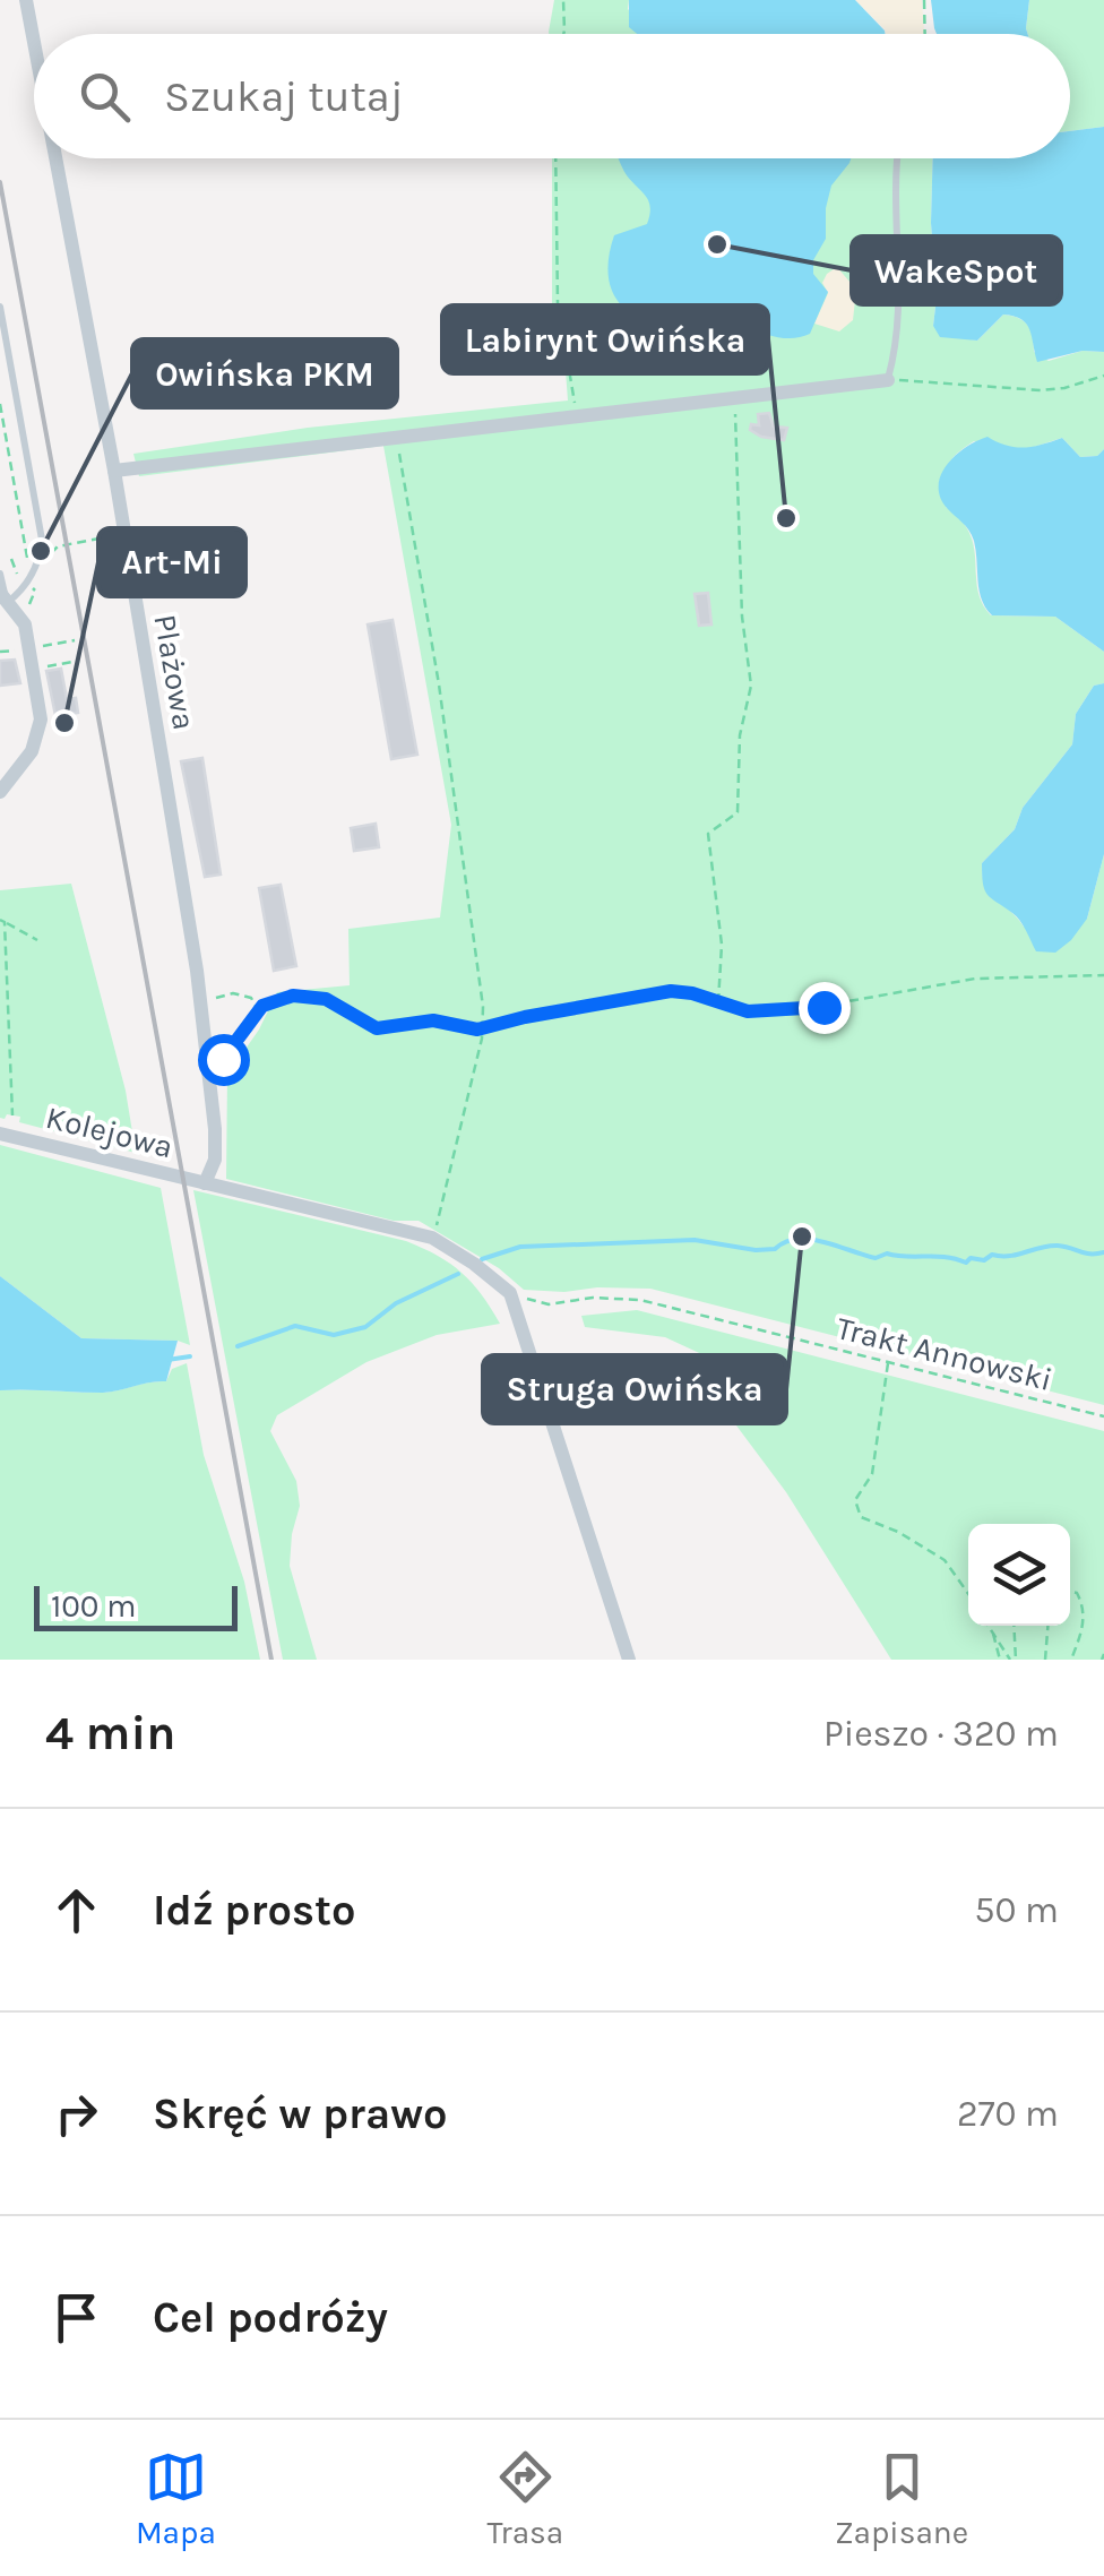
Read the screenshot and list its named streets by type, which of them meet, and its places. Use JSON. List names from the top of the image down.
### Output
{
  "streets": {
    "street": ["Plażowa", "Kolejowa"],
    "path": ["Trakt Annowski"]
  },
  "crossings": [
    ["Plażowa", "Kolejowa"],
    ["Kolejowa", "Trakt Annowski"]
  ],
  "places": [
    "WakeSpot",
    "Labirynt Owińska",
    "Owińska PKM",
    "Art-Mi",
    "Struga Owińska"
  ],
  "scale_bar": "100 m",
  "page": {
    "search": "Szukaj tutaj",
    "scale": "100 m",
    "heading": ["4 min", "Pieszo · 320 m"],
    "list": [
      ["Idź prosto", "50 m"],
      ["Skręć w prawo", "270 m"],
      "Cel podróży"
    ],
    "nav": ["Mapa", "Trasa", "Zapisane"]
  }
}
